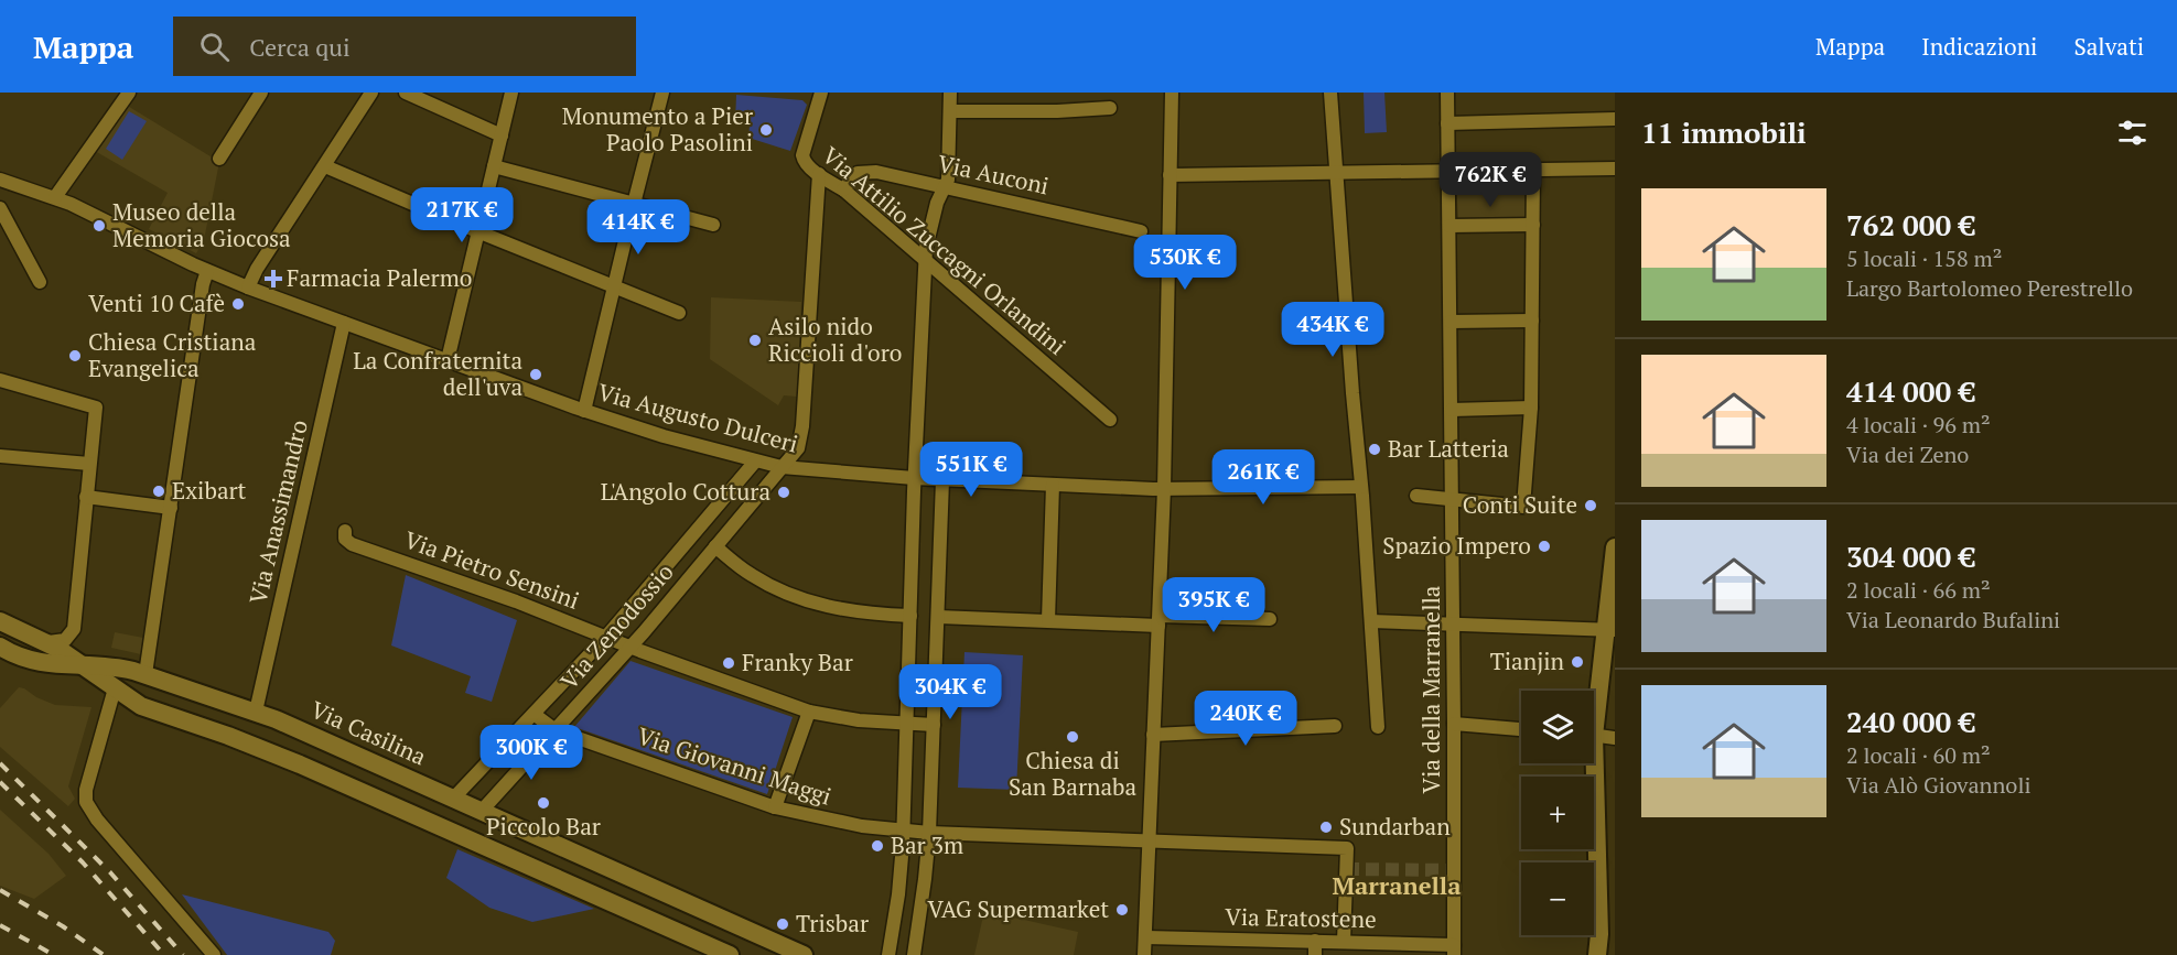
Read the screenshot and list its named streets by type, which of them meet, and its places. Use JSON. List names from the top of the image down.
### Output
{
  "streets": {
    "main road": ["Via Casilina"],
    "street": [
      "Via Auconi",
      "Via Attilio Zuccagni Orlandini",
      "Via Augusto Dulceri",
      "Via Anassimandro",
      "Via Pietro Sensini",
      "Via Zenodossio",
      "Via della Marranella",
      "Via Giovanni Maggi",
      "Via Eratostene"
    ]
  },
  "crossings": [
    ["Via Auconi", "Via Attilio Zuccagni Orlandini"],
    ["Via Attilio Zuccagni Orlandini", "Via Zenodossio"],
    ["Via Augusto Dulceri", "Via Anassimandro"],
    ["Via Augusto Dulceri", "Via Zenodossio"],
    ["Via Anassimandro", "Via Casilina"],
    ["Via Pietro Sensini", "Via Zenodossio"],
    ["Via Zenodossio", "Via Casilina"],
    ["Via Zenodossio", "Via Giovanni Maggi"],
    ["Via della Marranella", "Via Eratostene"]
  ],
  "districts": ["Marranella"],
  "places": {
    "other": [
      "Monumento a Pier Paolo Pasolini",
      "Museo della Memoria Giocosa",
      "Venti 10 Cafè",
      "Asilo nido Riccioli d'oro",
      "Chiesa Cristiana Evangelica",
      "La Confraternita dell'uva",
      "Bar Latteria",
      "Exibart",
      "L'Angolo Cottura",
      "Conti Suite",
      "Spazio Impero",
      "Tianjin",
      "Franky Bar",
      "Chiesa di San Barnaba",
      "Piccolo Bar",
      "Sundarban",
      "Bar 3m",
      "VAG Supermarket",
      "Trisbar"
    ],
    "health": ["Farmacia Palermo"]
  },
  "page": {
    "header": "Mappa",
    "search": "Cerca qui",
    "nav": ["Mappa", "Indicazioni", "Salvati"],
    "heading": "11 immobili",
    "price": [
      "762K €",
      "217K €",
      "414K €",
      "530K €",
      "434K €",
      "551K €",
      "261K €",
      "395K €",
      "304K €",
      "240K €",
      "300K €"
    ],
    "list": [
      {
        "name": "762 000 €",
        "note": "5 locali · 158 m² · Largo Bartolomeo Perestrello"
      },
      {
        "name": "414 000 €",
        "note": "4 locali · 96 m² · Via dei Zeno"
      },
      {
        "name": "304 000 €",
        "note": "2 locali · 66 m² · Via Leonardo Bufalini"
      },
      {
        "name": "240 000 €",
        "note": "2 locali · 60 m² · Via Alò Giovannoli"
      }
    ],
    "map_buttons": ["+", "−"]
  }
}
